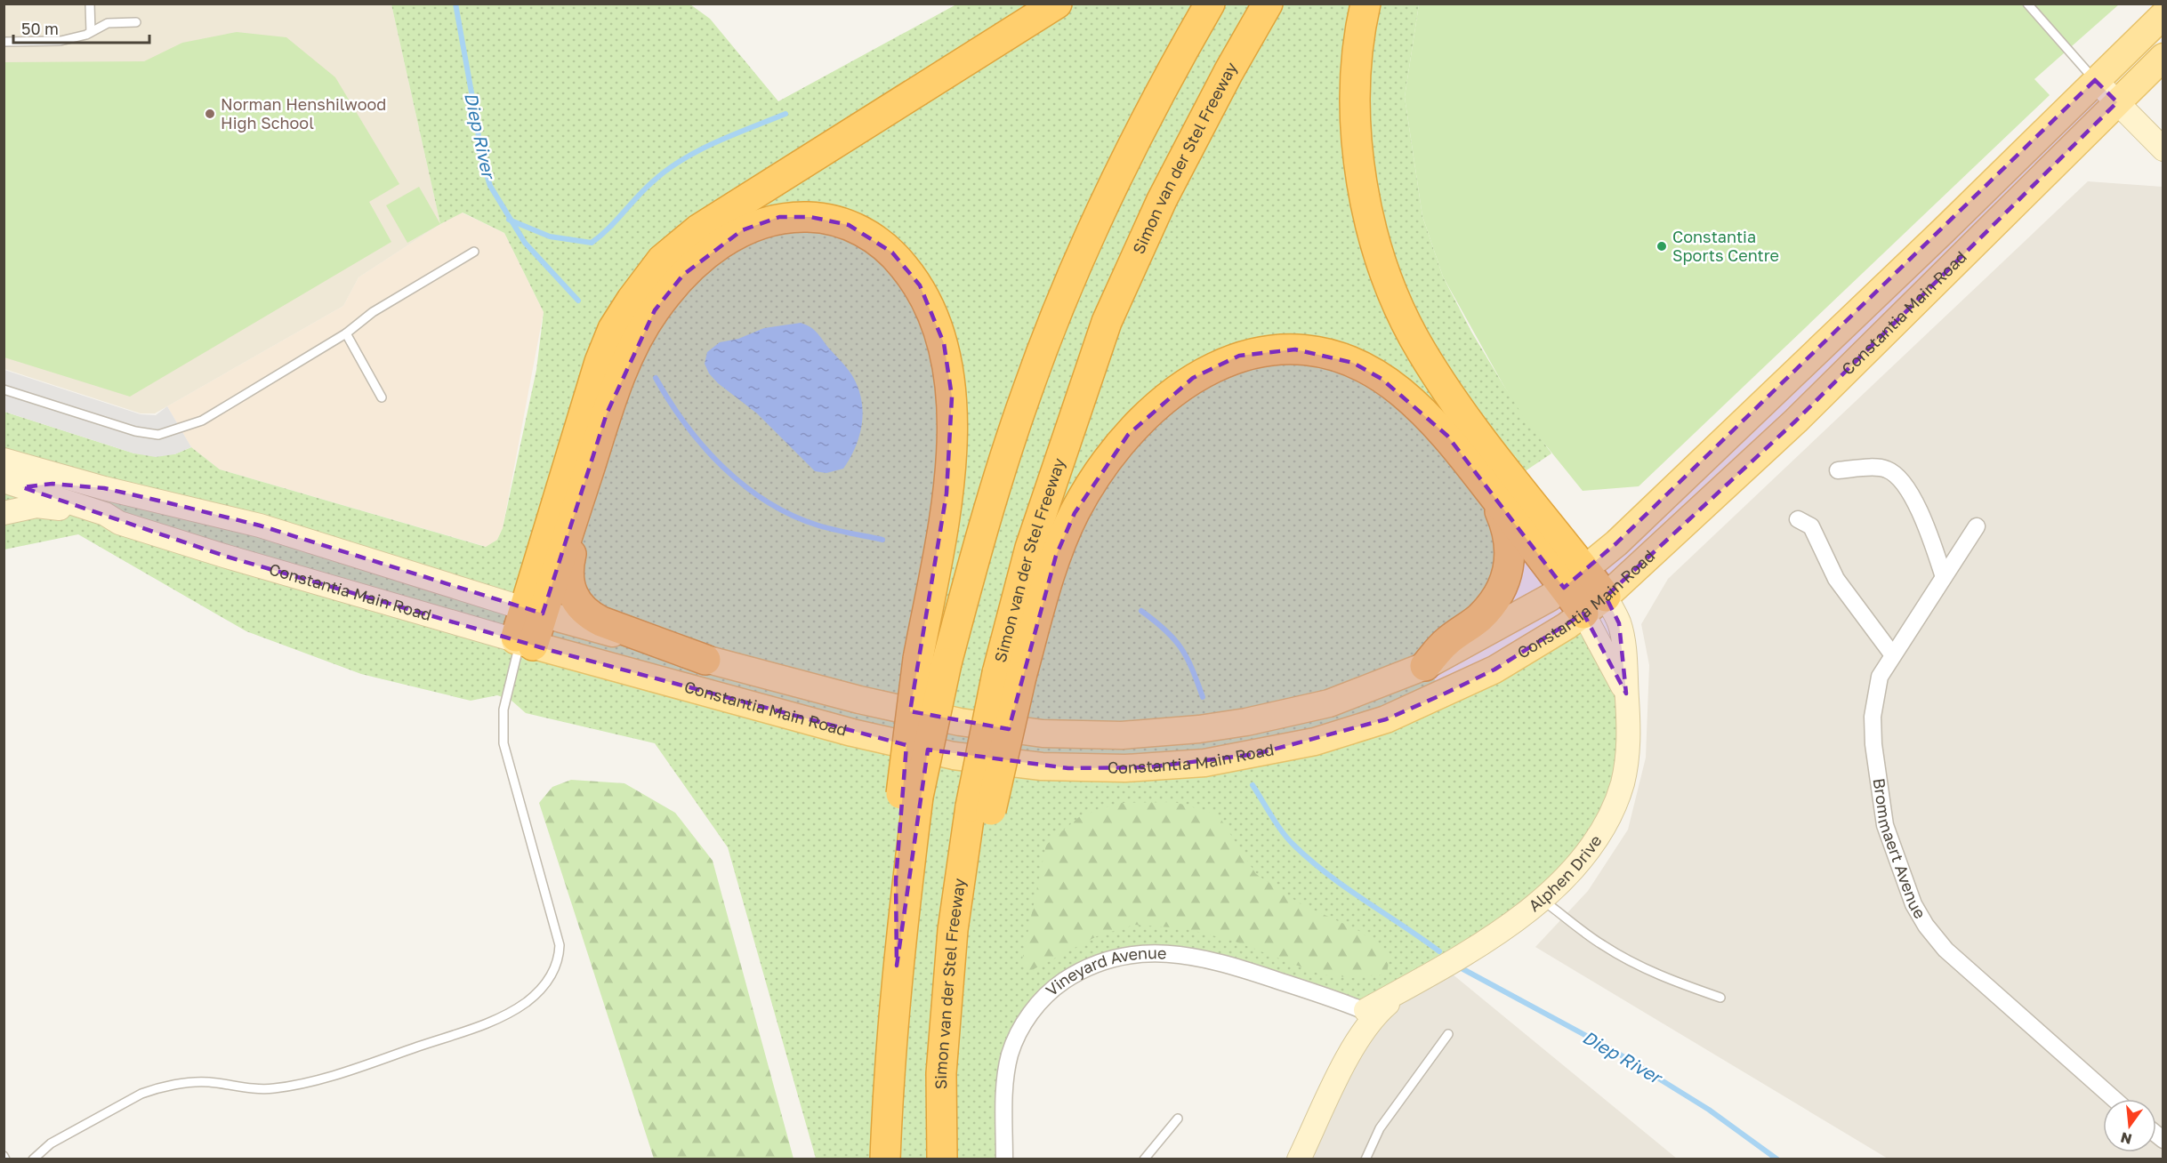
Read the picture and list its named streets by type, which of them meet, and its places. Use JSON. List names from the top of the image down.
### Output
{
  "streets": {
    "highway": ["Simon van der Stel Freeway"],
    "main road": ["Constantia Main Road", "Alphen Drive"],
    "street": ["Brommaert Avenue", "Vineyard Avenue"]
  },
  "crossings": [
    ["Constantia Main Road", "Alphen Drive"],
    ["Alphen Drive", "Vineyard Avenue"]
  ],
  "water": ["Diep River"],
  "places": ["Norman Henshilwood High School", "Constantia Sports Centre"],
  "scale_bar": "50 m",
  "north": "bottom"
}
